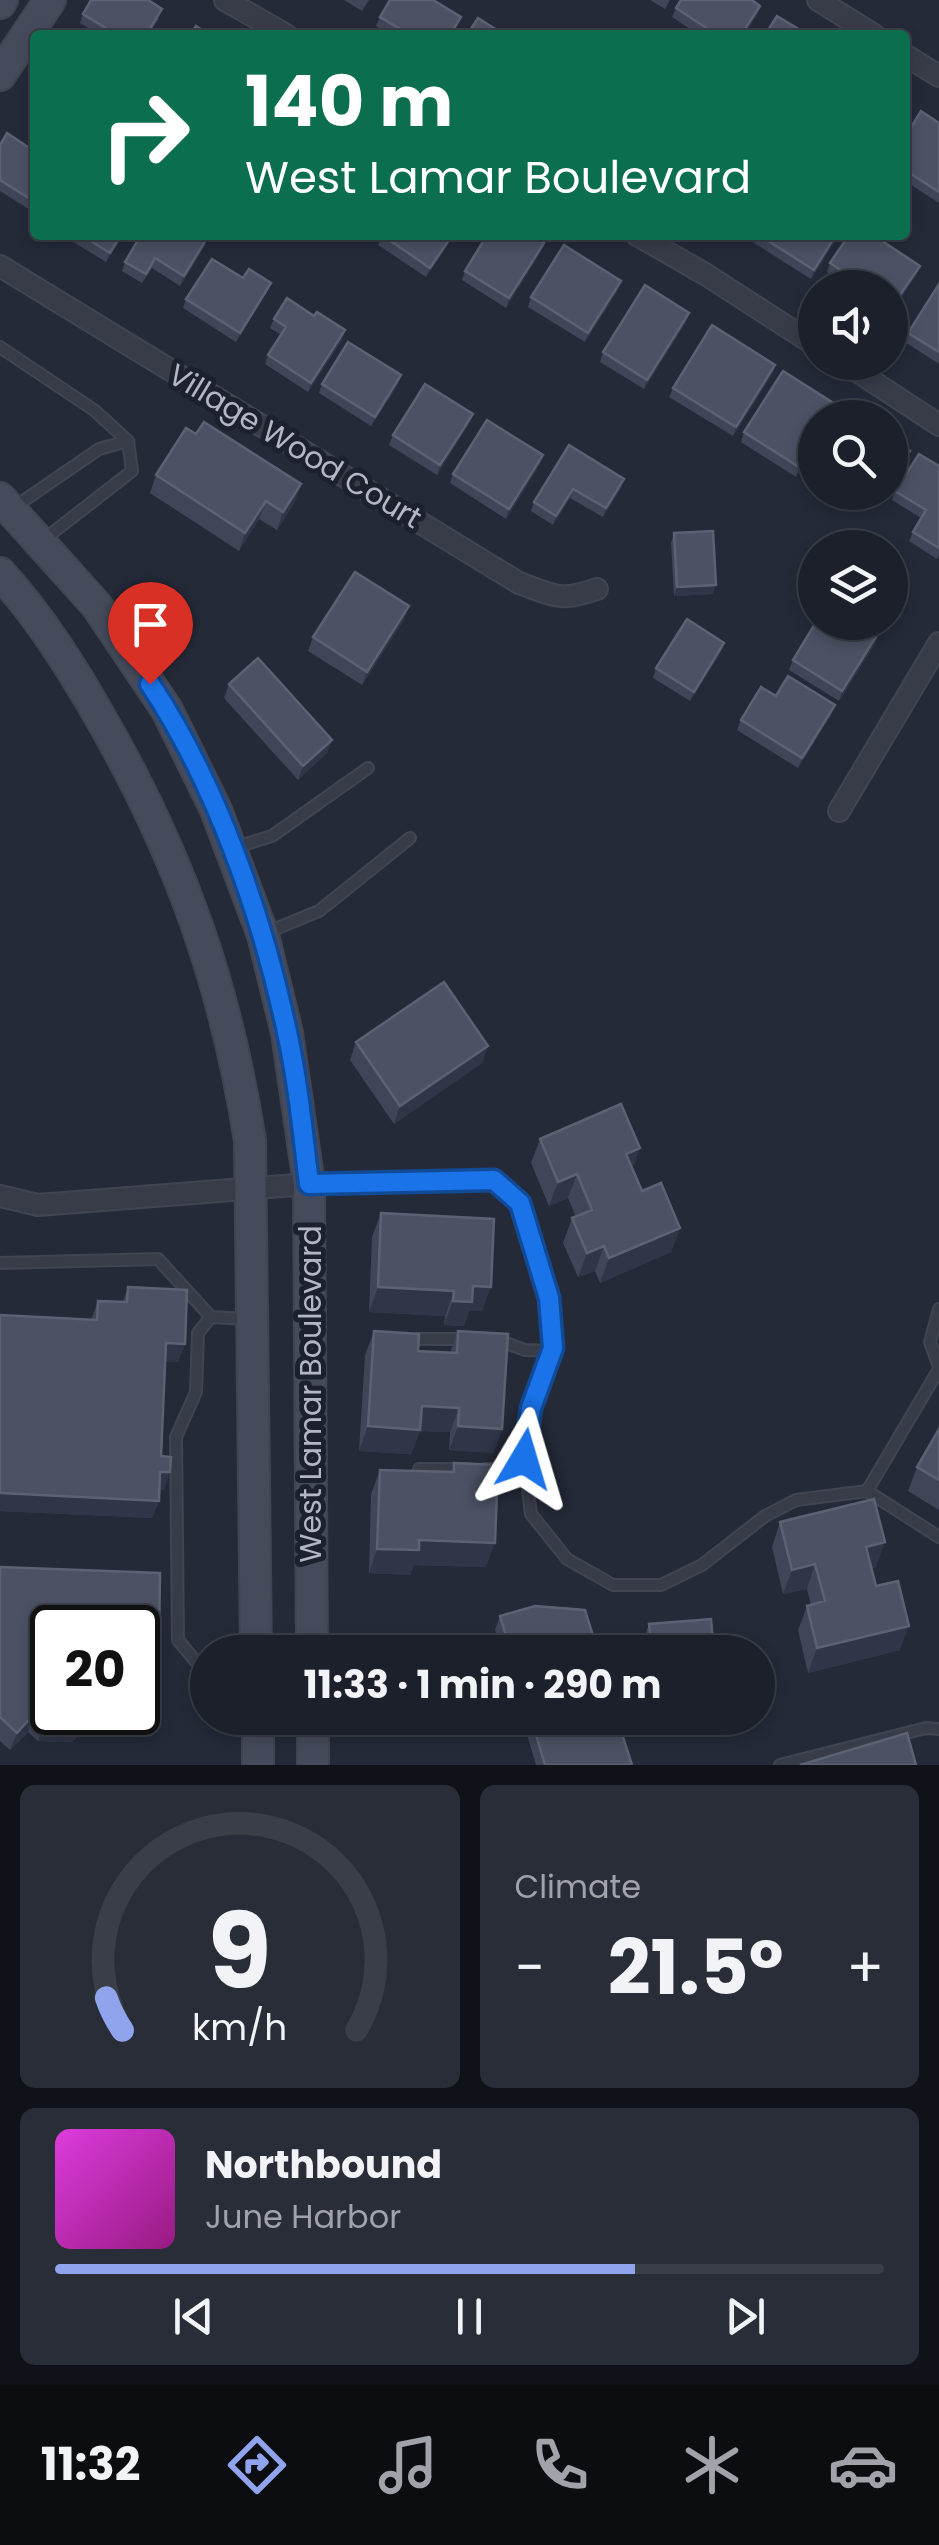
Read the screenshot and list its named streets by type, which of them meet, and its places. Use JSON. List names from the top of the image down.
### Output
{
  "streets": {
    "main road": ["West Lamar Boulevard"],
    "street": ["Village Wood Court"]
  },
  "page": {
    "turn": ["140 m", "West Lamar Boulevard"],
    "limit": "20",
    "trip": "11:33 · 1 min · 290 m",
    "tile": "Climate",
    "heat": ["−", "21.5°", "+"],
    "song": ["Northbound", "June Harbor"],
    "tabs": "11:32",
    "gauge": ["9", "km/h"]
  }
}
